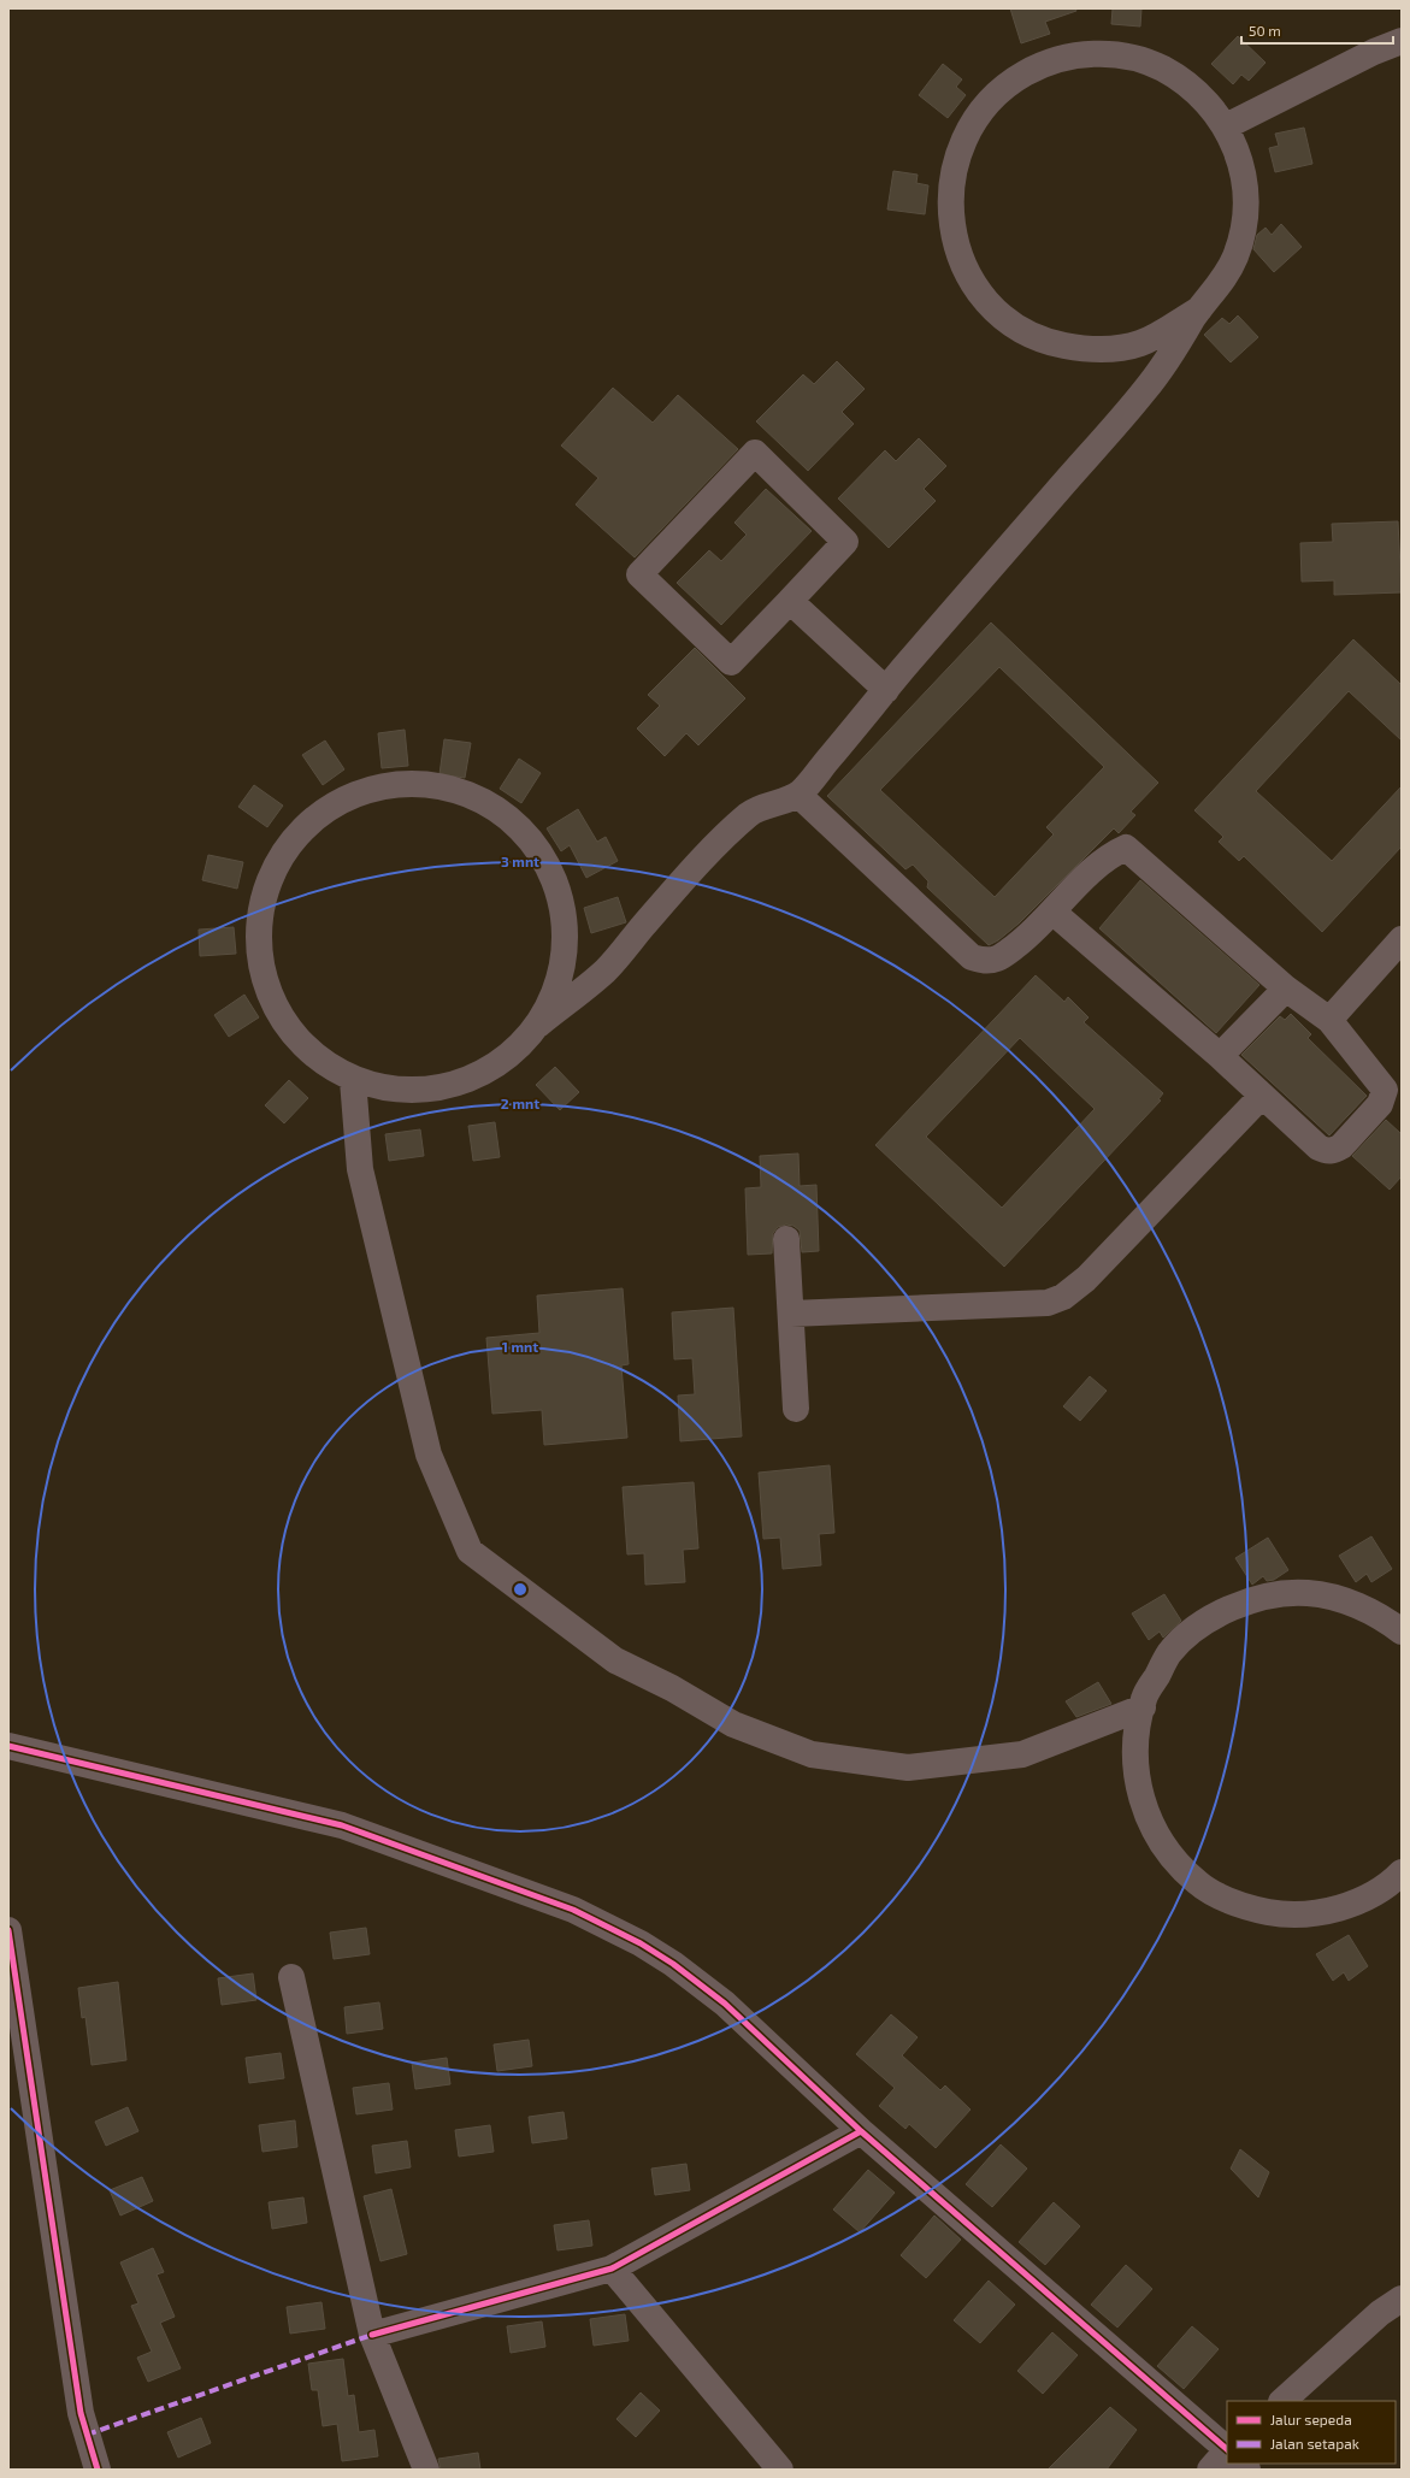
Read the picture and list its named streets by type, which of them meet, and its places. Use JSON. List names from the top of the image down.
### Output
{
  "legend": ["Jalur sepeda", "Jalan setapak"],
  "scale_bar": "50 m",
  "rings": ["3 mnt", "2 mnt", "1 mnt"]
}
